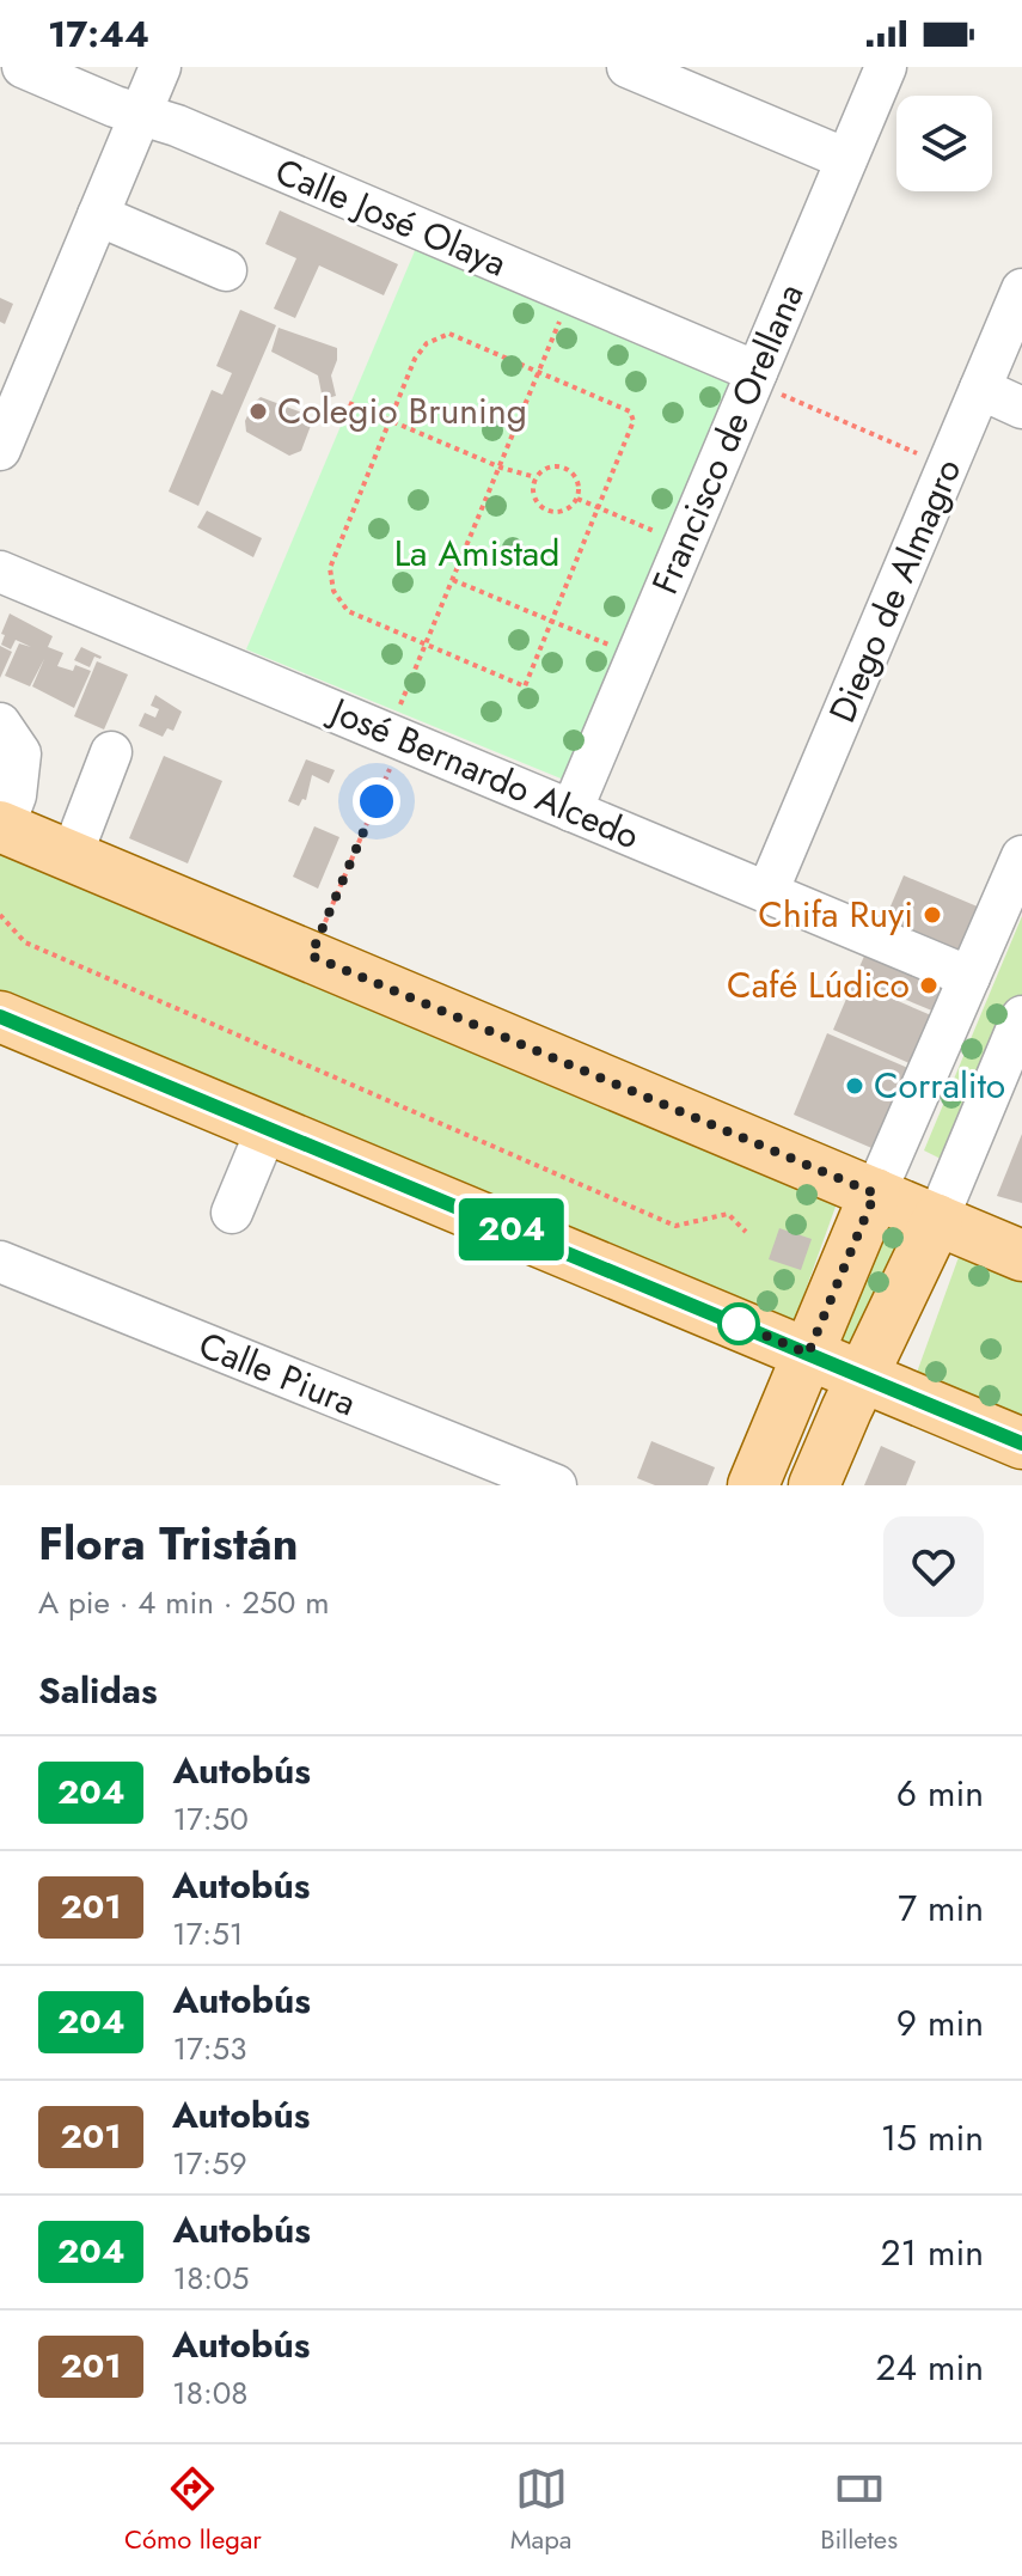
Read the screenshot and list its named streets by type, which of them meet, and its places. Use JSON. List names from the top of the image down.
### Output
{
  "streets": {
    "street": [
      "Calle José Olaya",
      "Francisco de Orellana",
      "Diego de Almagro",
      "José Bernardo Alcedo",
      "Calle Piura"
    ]
  },
  "crossings": [
    ["Calle José Olaya", "Francisco de Orellana"],
    ["Francisco de Orellana", "José Bernardo Alcedo"],
    ["Diego de Almagro", "José Bernardo Alcedo"]
  ],
  "parks": ["La Amistad"],
  "places": [
    "Colegio Bruning",
    "Chifa Ruyi",
    "Café Lúdico",
    "Corralito"
  ],
  "lines": ["bus line 204"],
  "page": {
    "status": "17:44",
    "on_map": "204",
    "heading": [
      ["Flora Tristán", "A pie · 4 min · 250 m"],
      "Salidas"
    ],
    "list": [
      {
        "mark": "204",
        "name": "Autobús",
        "note": "17:50",
        "value": "6 min"
      },
      {
        "mark": "201",
        "name": "Autobús",
        "note": "17:51",
        "value": "7 min"
      },
      {
        "mark": "204",
        "name": "Autobús",
        "note": "17:53",
        "value": "9 min"
      },
      {
        "mark": "201",
        "name": "Autobús",
        "note": "17:59",
        "value": "15 min"
      },
      {
        "mark": "204",
        "name": "Autobús",
        "note": "18:05",
        "value": "21 min"
      },
      {
        "mark": "201",
        "name": "Autobús",
        "note": "18:08",
        "value": "24 min"
      }
    ],
    "tabs": ["Cómo llegar", "Mapa", "Billetes"]
  }
}
